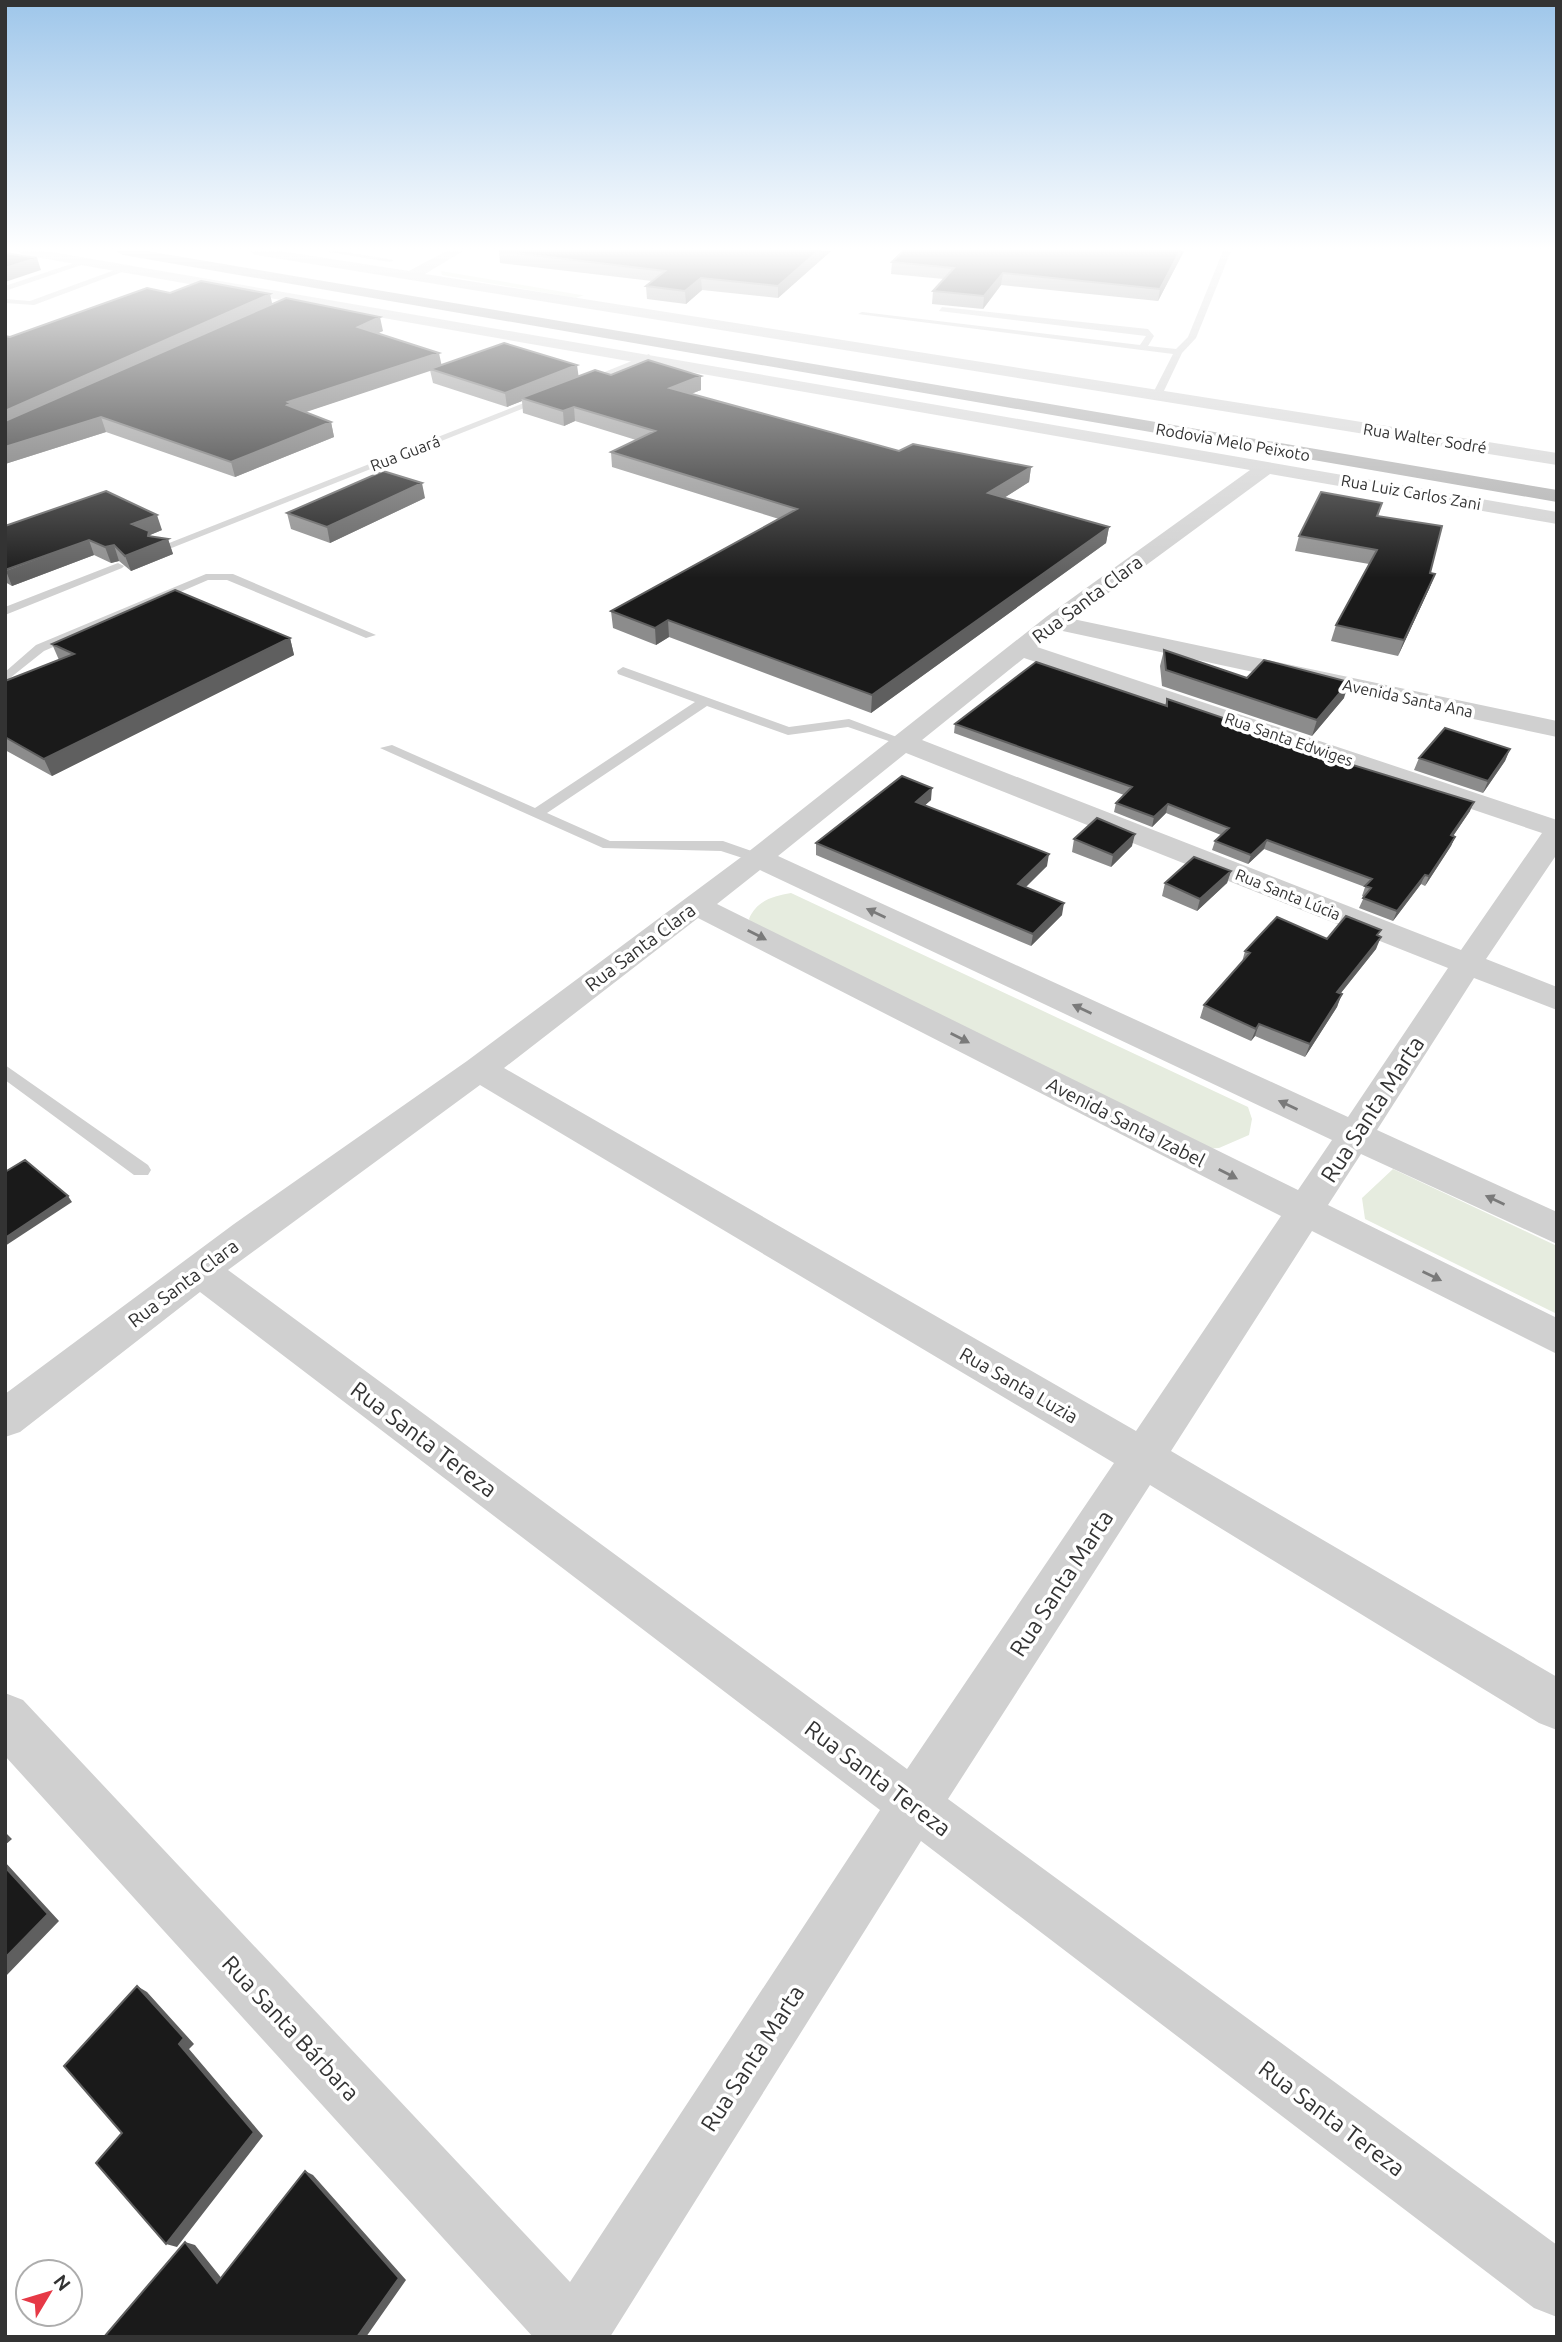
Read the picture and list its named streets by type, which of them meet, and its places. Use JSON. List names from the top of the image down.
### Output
{
  "streets": {
    "main road": ["Rodovia Melo Peixoto"],
    "street": [
      "Rua Walter Sodré",
      "Rua Luiz Carlos Zani",
      "Rua Santa Clara",
      "Avenida Santa Ana",
      "Rua Santa Edwiges",
      "Rua Santa Lúcia",
      "Rua Santa Marta",
      "Avenida Santa Izabel",
      "Rua Santa Luzia",
      "Rua Santa Tereza",
      "Rua Santa Bárbara"
    ],
    "lane": ["Rua Guará"]
  },
  "crossings": [
    ["Rua Luiz Carlos Zani", "Rua Santa Clara"],
    ["Rua Santa Clara", "Avenida Santa Ana"],
    ["Rua Santa Clara", "Rua Santa Edwiges"],
    ["Rua Santa Clara", "Rua Santa Lúcia"],
    ["Rua Santa Clara", "Avenida Santa Izabel"],
    ["Rua Santa Clara", "Rua Santa Luzia"],
    ["Rua Santa Clara", "Rua Santa Tereza"],
    ["Rua Santa Edwiges", "Rua Santa Marta"],
    ["Rua Santa Lúcia", "Rua Santa Marta"],
    ["Rua Santa Marta", "Avenida Santa Izabel"],
    ["Rua Santa Marta", "Rua Santa Luzia"],
    ["Rua Santa Marta", "Rua Santa Tereza"],
    ["Rua Santa Marta", "Rua Santa Bárbara"]
  ],
  "north": "top right"
}
